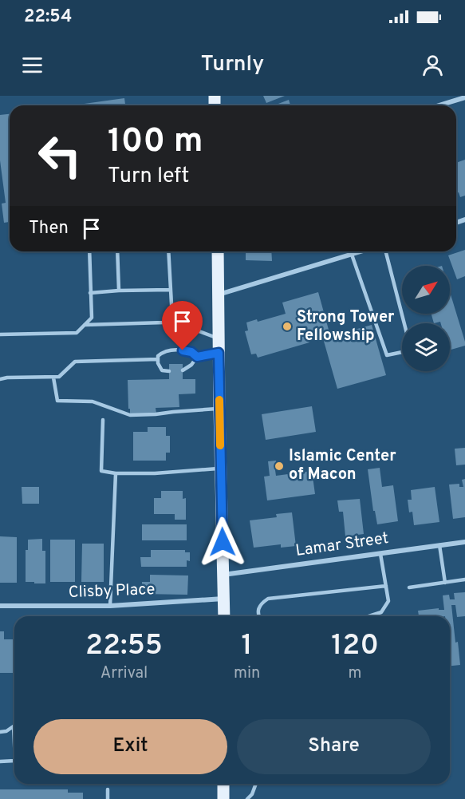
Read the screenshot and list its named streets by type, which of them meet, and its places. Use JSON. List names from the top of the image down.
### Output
{
  "streets": {
    "street": ["Lamar Street", "Clisby Place"]
  },
  "places": ["Strong Tower Fellowship", "Islamic Center of Macon"],
  "north": "top right",
  "page": {
    "status": "22:54",
    "header": "Turnly",
    "turn": ["100 m", "Turn left"],
    "then": "Then",
    "eta": [
      "22:55",
      "Arrival",
      "1",
      "min",
      "120",
      "m"
    ],
    "buttons": ["Exit", "Share"]
  }
}
